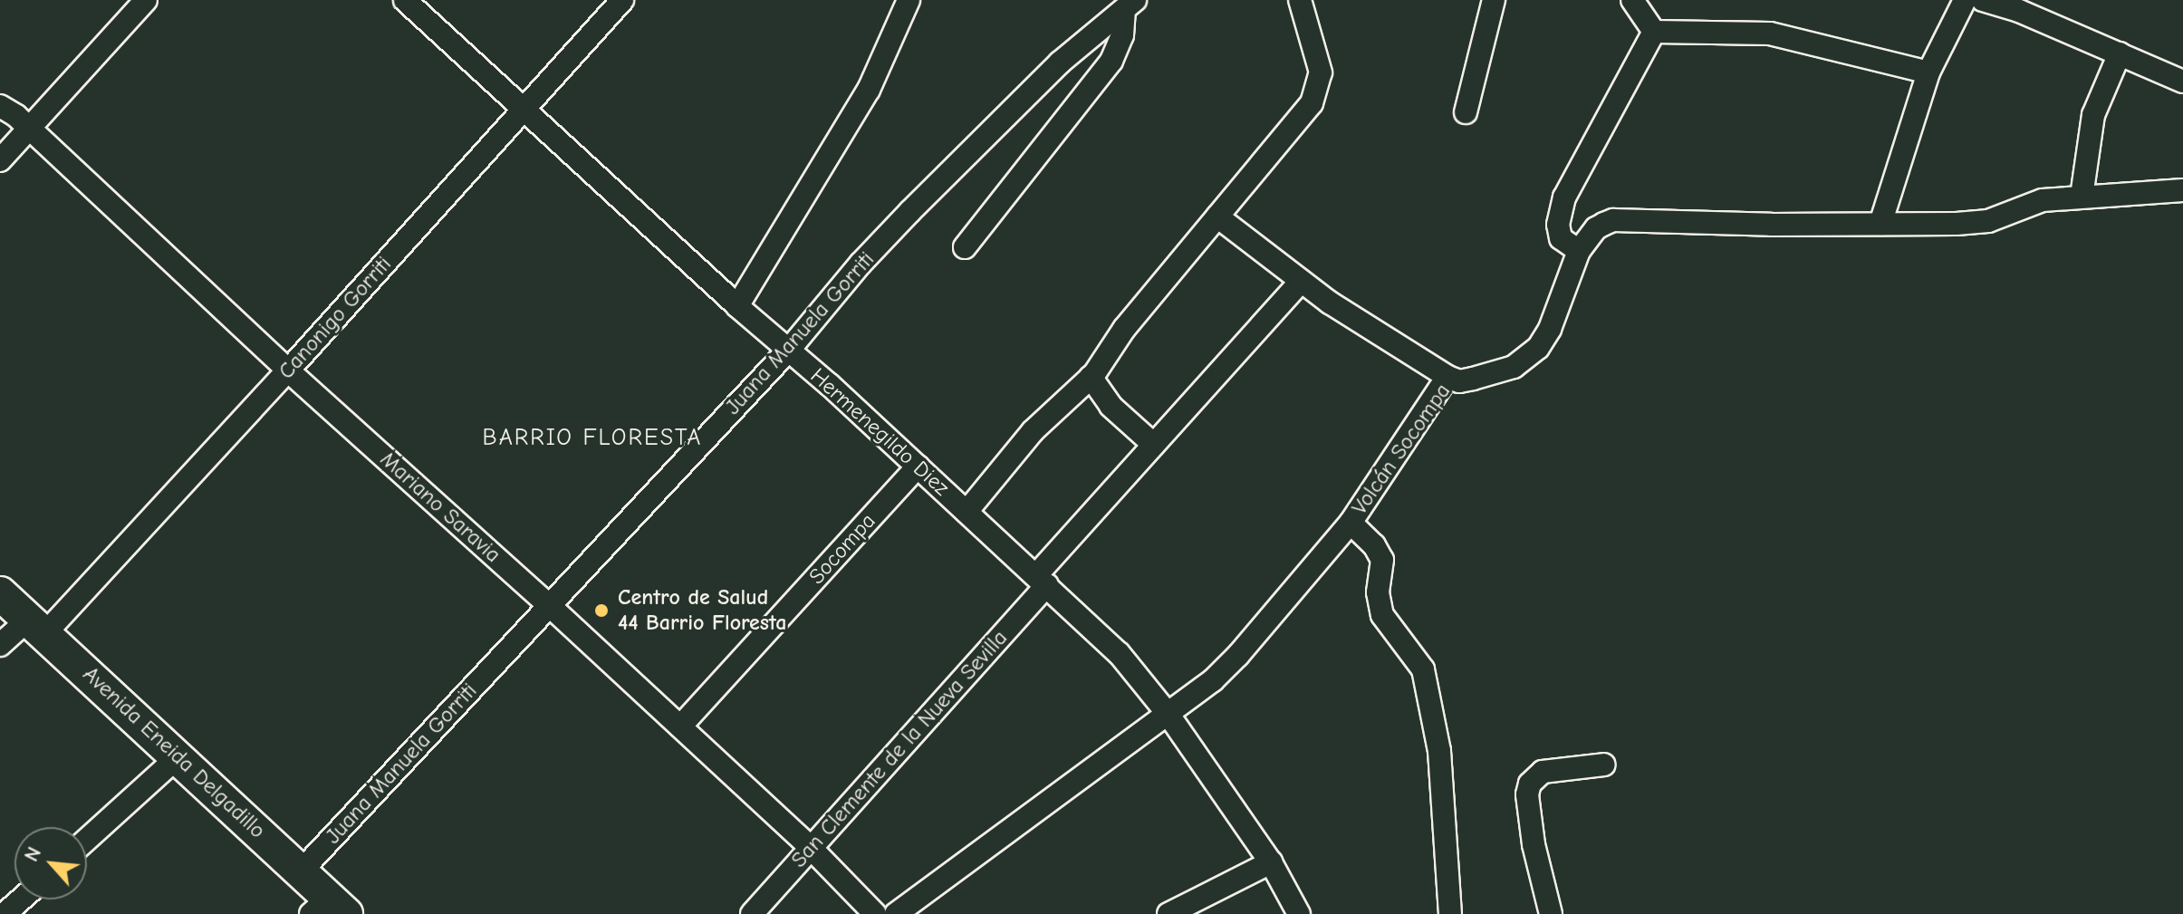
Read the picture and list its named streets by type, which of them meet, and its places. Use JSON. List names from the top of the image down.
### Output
{
  "streets": {
    "main road": ["Avenida Eneida Delgadillo"],
    "street": [
      "Canonigo Gorriti",
      "Juana Manuela Gorriti",
      "Hermenegildo Diez",
      "Volcán Socompa",
      "Mariano Saravia",
      "Socompa",
      "San Clemente de la Nueva Sevilla"
    ]
  },
  "crossings": [
    ["Canonigo Gorriti", "Hermenegildo Diez"],
    ["Canonigo Gorriti", "Mariano Saravia"],
    ["Canonigo Gorriti", "Avenida Eneida Delgadillo"],
    ["Juana Manuela Gorriti", "Hermenegildo Diez"],
    ["Juana Manuela Gorriti", "Mariano Saravia"],
    ["Juana Manuela Gorriti", "Avenida Eneida Delgadillo"],
    ["Hermenegildo Diez", "Volcán Socompa"],
    ["Hermenegildo Diez", "Socompa"],
    ["Hermenegildo Diez", "San Clemente de la Nueva Sevilla"],
    ["Mariano Saravia", "Socompa"],
    ["Mariano Saravia", "San Clemente de la Nueva Sevilla"]
  ],
  "districts": ["BARRIO FLORESTA"],
  "places": ["Centro de Salud 44 Barrio Floresta"],
  "north": "top left"
}
